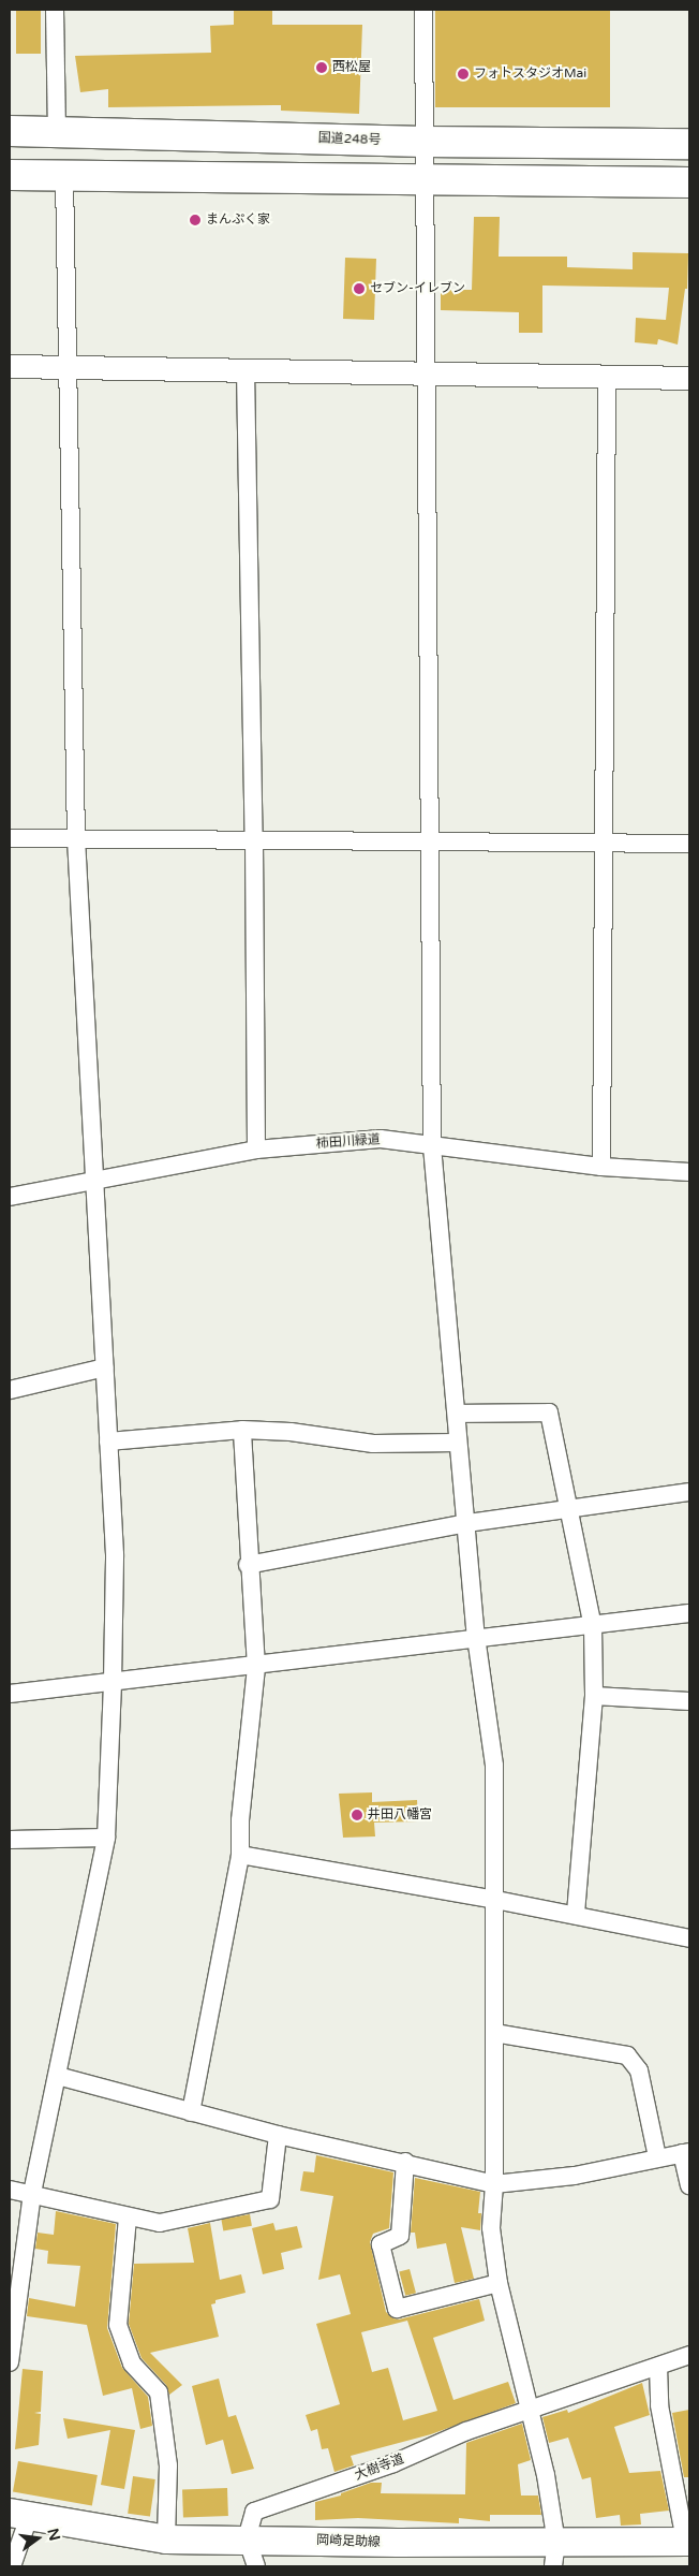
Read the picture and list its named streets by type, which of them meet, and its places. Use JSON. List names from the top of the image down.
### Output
{
  "streets": {
    "highway": ["国道248号"],
    "main road": ["岡崎足助線"],
    "street": ["柿田川緑道", "大樹寺道"]
  },
  "crossings": [
    ["大樹寺道", "岡崎足助線"]
  ],
  "places": [
    "西松屋",
    "フォトスタジオMai",
    "まんぷく家",
    "セブン-イレブン",
    "井田八幡宮"
  ],
  "north": "right"
}
